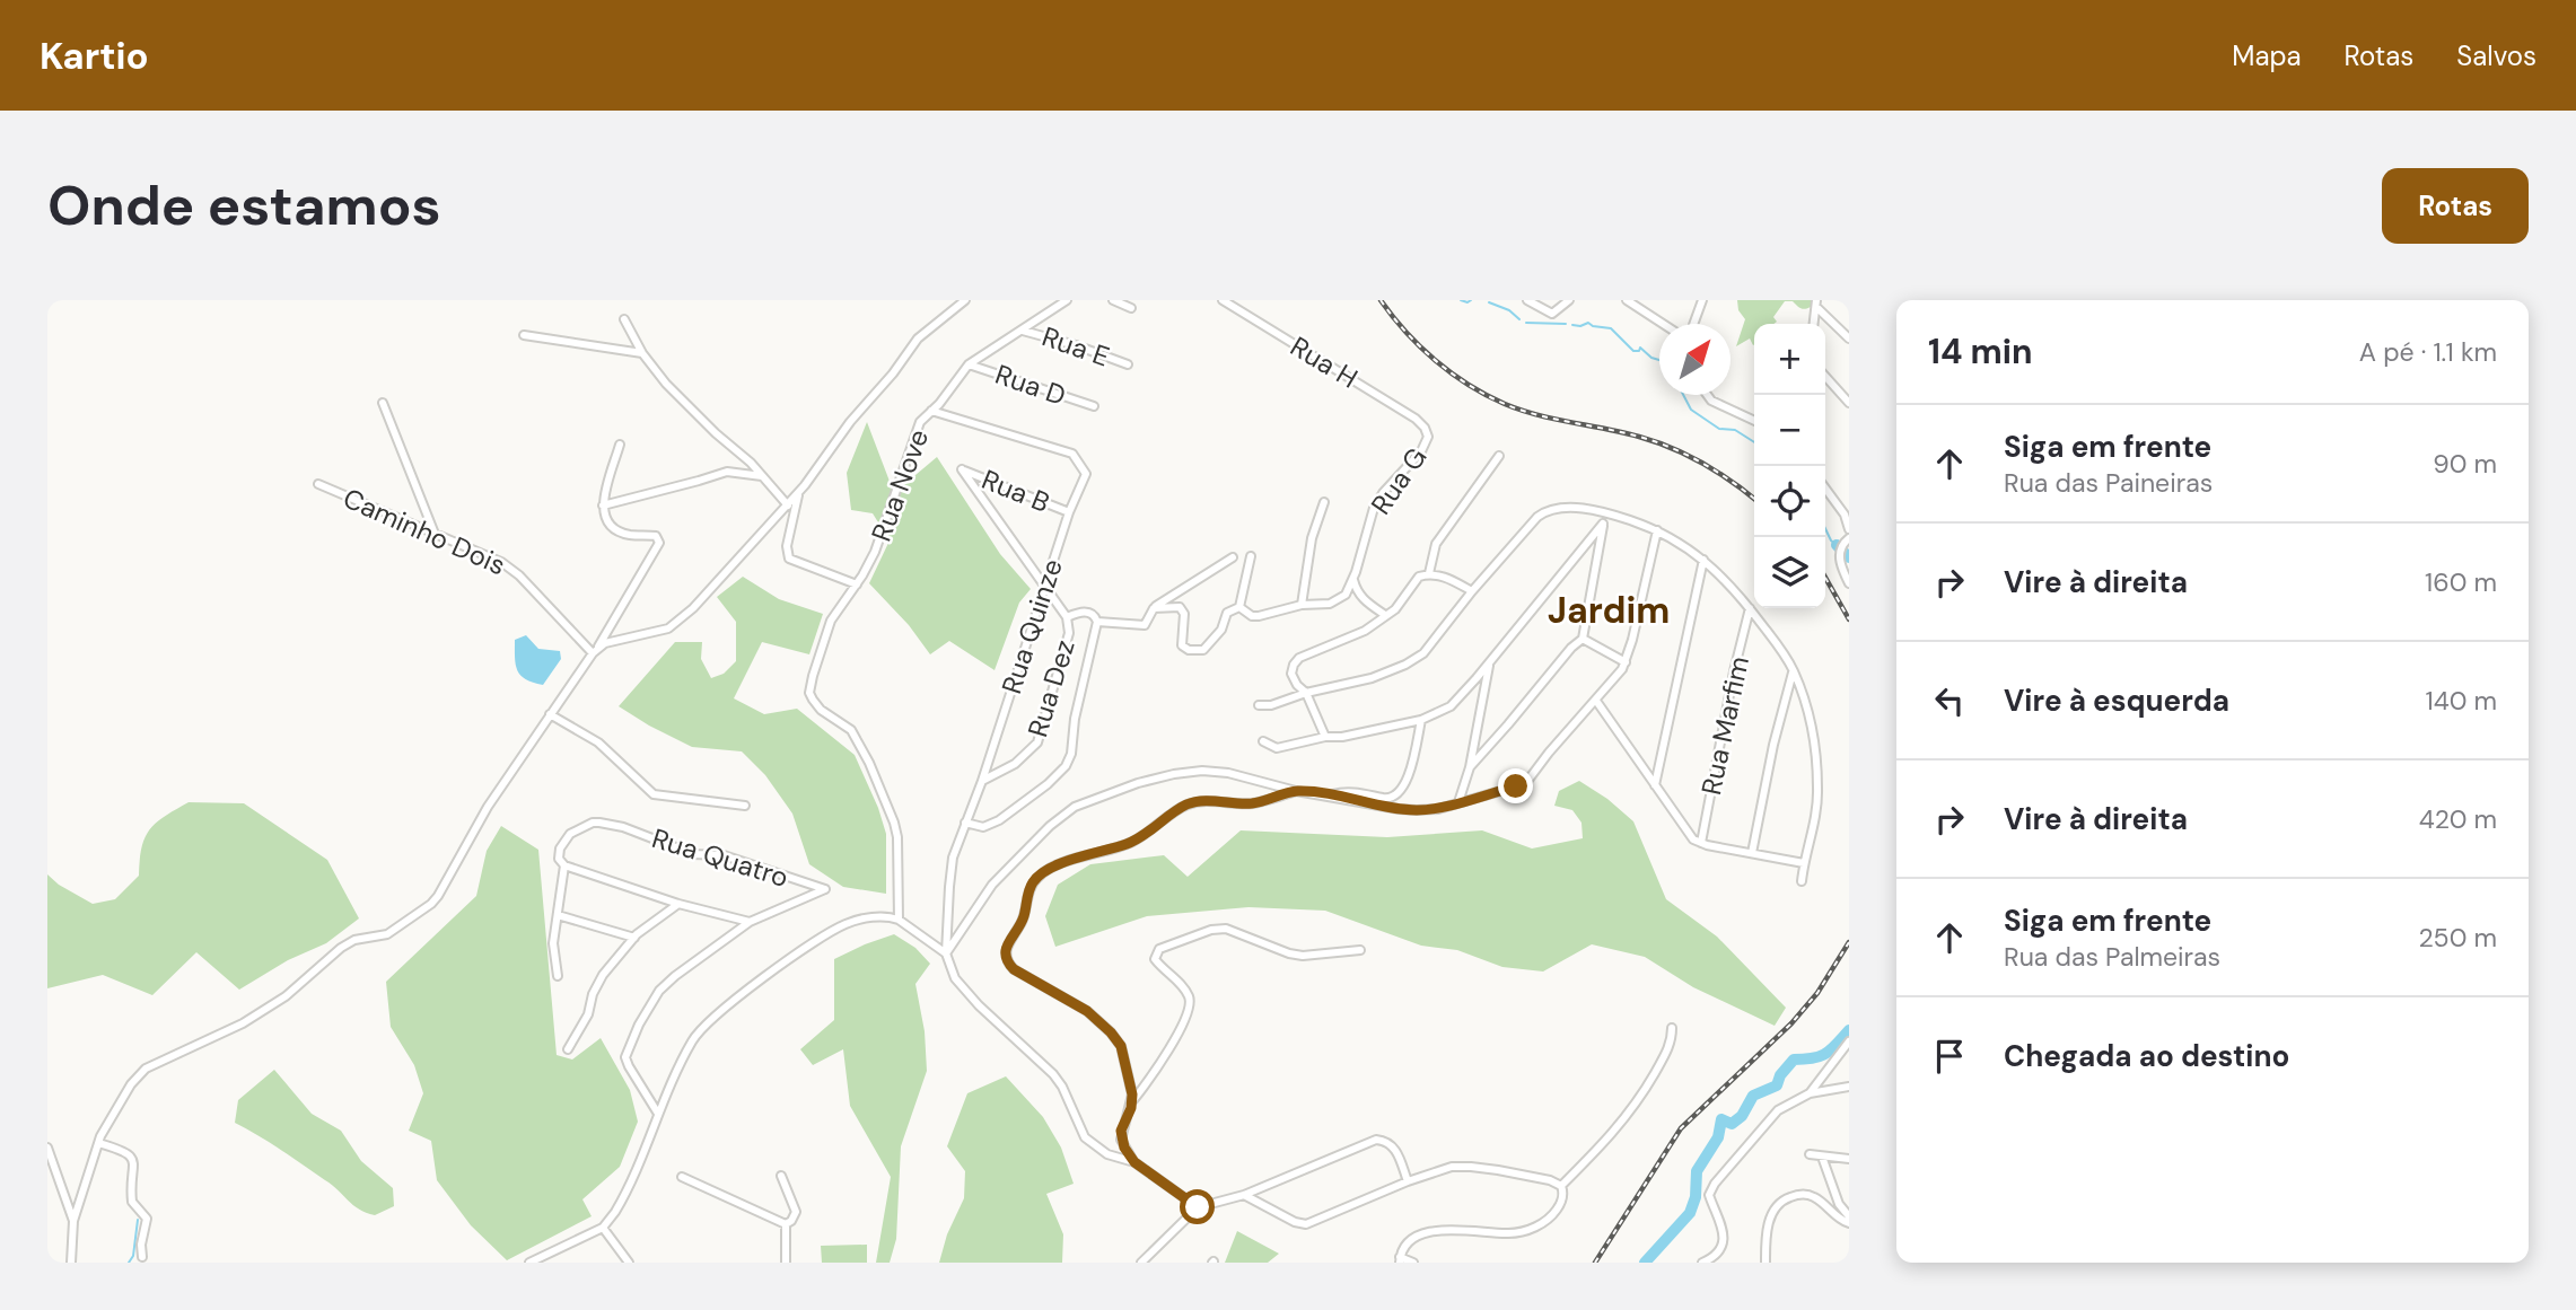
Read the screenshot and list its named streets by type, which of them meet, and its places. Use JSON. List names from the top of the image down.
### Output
{
  "streets": {
    "street": [
      "Rua E",
      "Rua H",
      "Rua D",
      "Rua G",
      "Rua Nove",
      "Rua B",
      "Caminho Dois",
      "Rua Quinze",
      "Rua Dez",
      "Rua Marfim",
      "Rua Quatro"
    ]
  },
  "crossings": [
    ["Rua E", "Rua Nove"],
    ["Rua H", "Rua G"],
    ["Rua D", "Rua Nove"],
    ["Rua Nove", "Rua Quinze"],
    ["Rua B", "Rua Quinze"],
    ["Rua B", "Rua Dez"],
    ["Rua Quinze", "Rua Dez"]
  ],
  "districts": ["Jardim"],
  "north": "top right",
  "page": {
    "header": "Kartio",
    "nav": ["Mapa", "Rotas", "Salvos"],
    "buttons": "Rotas",
    "title": "Onde estamos",
    "heading": ["14 min", "A pé · 1.1 km"],
    "map_buttons": ["+", "−"],
    "list": [
      ["Siga em frente", "Rua das Paineiras", "90 m"],
      ["Vire à direita", "160 m"],
      ["Vire à esquerda", "140 m"],
      ["Vire à direita", "420 m"],
      ["Siga em frente", "Rua das Palmeiras", "250 m"],
      "Chegada ao destino"
    ]
  }
}
